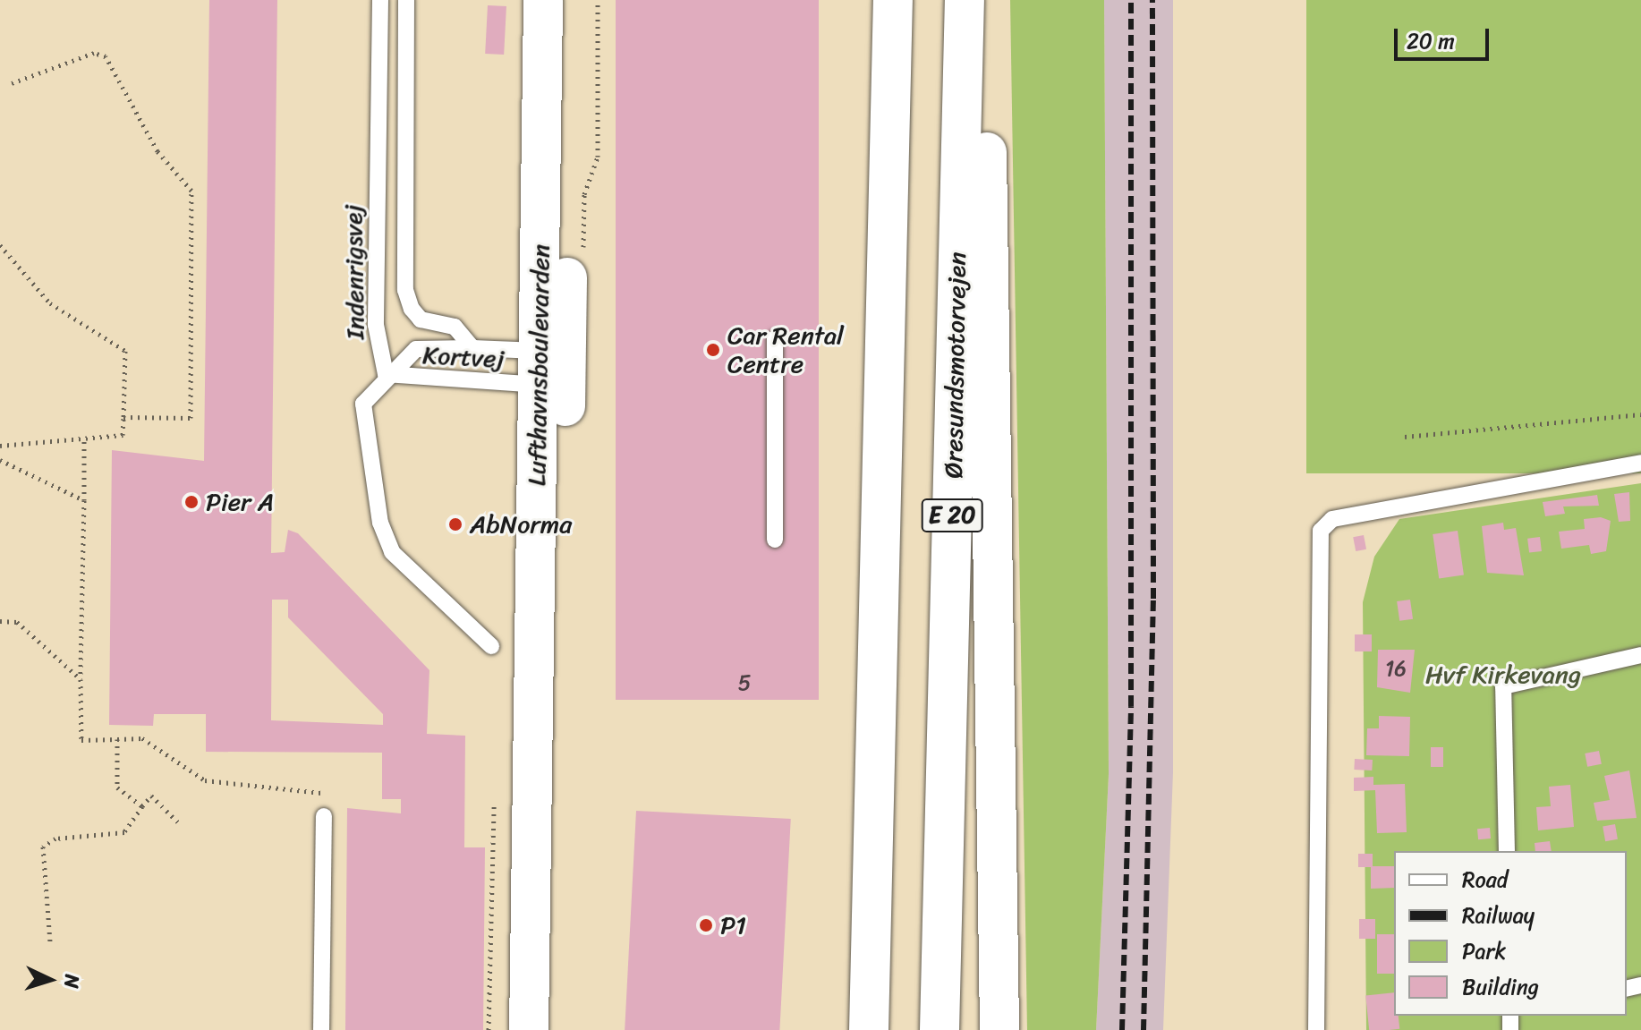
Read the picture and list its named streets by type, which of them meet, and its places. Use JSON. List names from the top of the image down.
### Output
{
  "streets": {
    "main road": ["Lufthavnsboulevarden", "Øresundsmotorvejen", "E 20"],
    "lane": ["Indenrigsvej", "Kortvej"]
  },
  "crossings": [
    ["Indenrigsvej", "Kortvej"],
    ["Kortvej", "Lufthavnsboulevarden"]
  ],
  "parks": ["Hvf Kirkevang"],
  "places": [
    "Car Rental Centre",
    "Pier A",
    "AbNorma",
    "P1"
  ],
  "house_numbers": ["16", "5"],
  "legend": [
    "Road",
    "Railway",
    "Park",
    "Building"
  ],
  "scale_bar": "20 m",
  "north": "right"
}
